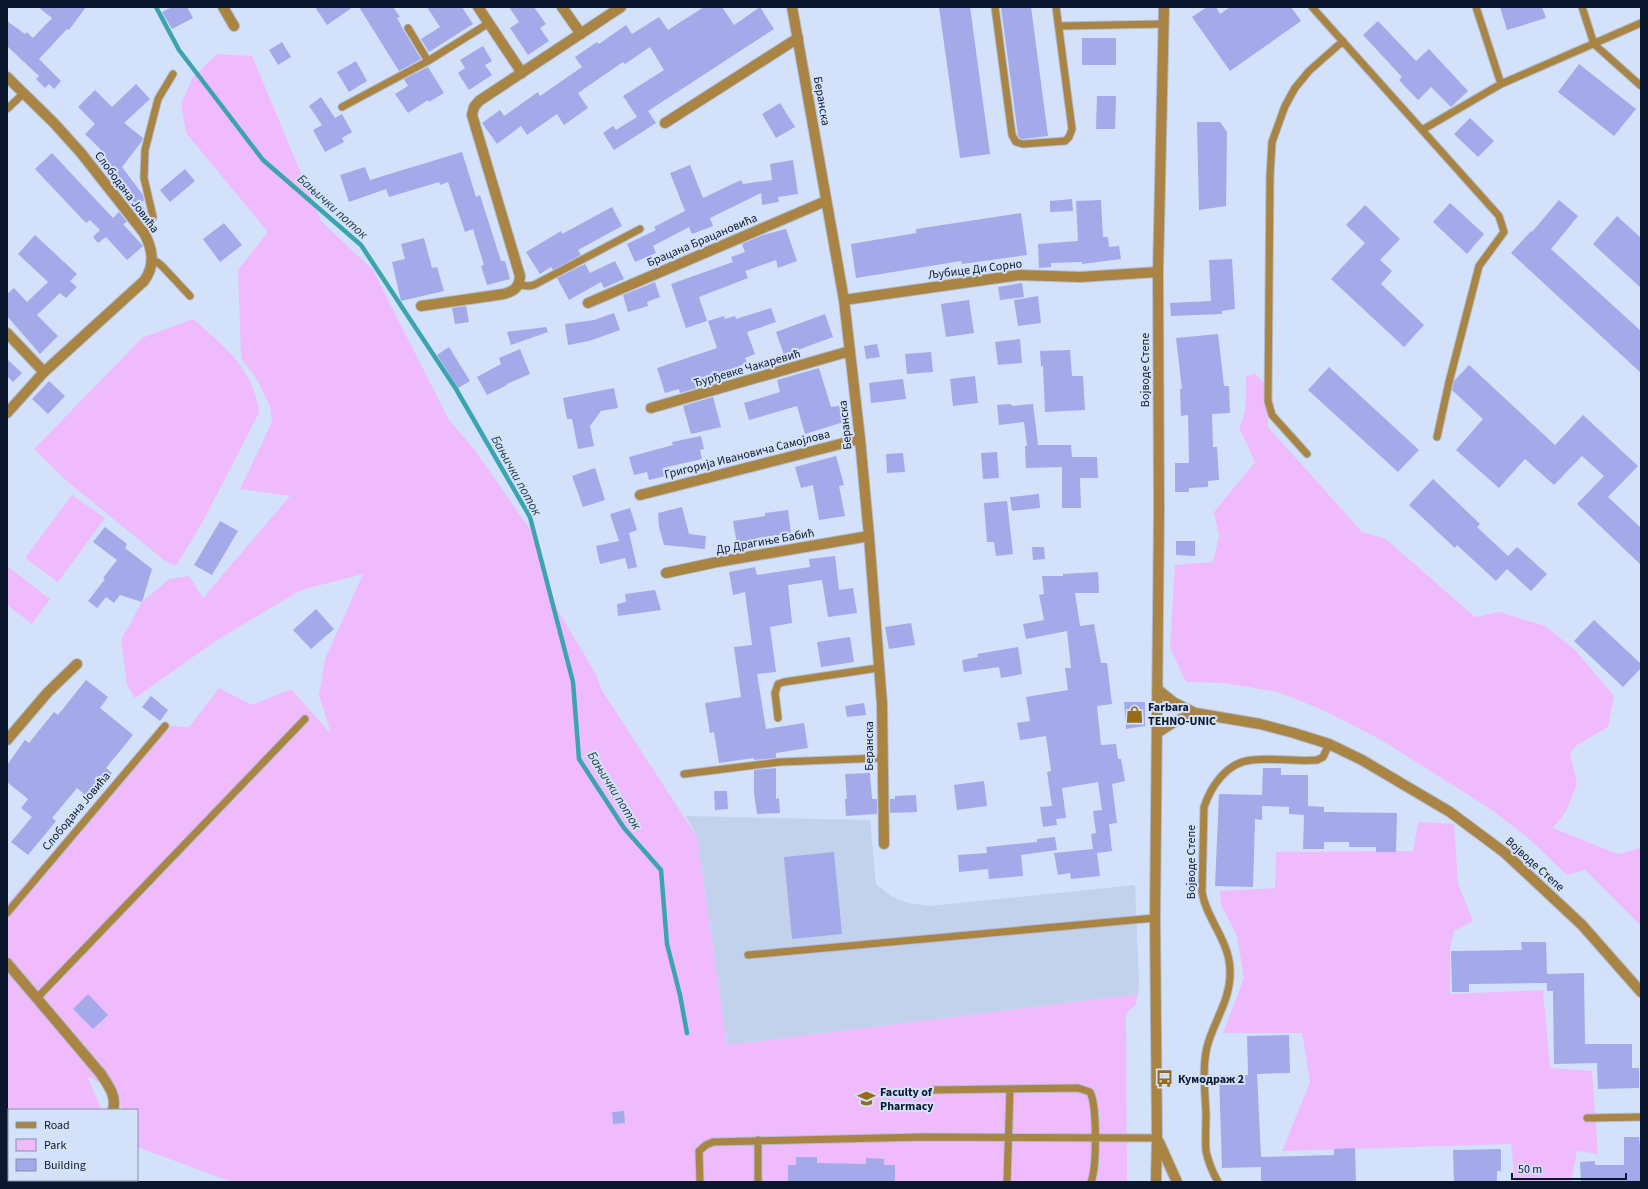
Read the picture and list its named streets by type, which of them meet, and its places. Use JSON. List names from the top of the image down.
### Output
{
  "streets": {
    "street": [
      "Беранска",
      "Слободана Јовића",
      "Брацана Брацановића",
      "Љубице Ди Сорно",
      "Ђурђевке Чакаревић",
      "Војводе Степе",
      "Григорија Ивановича Самојлова",
      "Др Драгиње Бабић"
    ]
  },
  "crossings": [
    ["Беранска", "Брацана Брацановића"],
    ["Беранска", "Љубице Ди Сорно"],
    ["Беранска", "Ђурђевке Чакаревић"],
    ["Беранска", "Григорија Ивановича Самојлова"],
    ["Беранска", "Др Драгиње Бабић"],
    ["Љубице Ди Сорно", "Војводе Степе"]
  ],
  "water": ["Бањички поток"],
  "places": {
    "shop": ["Farbara TEHNO-UNIC"],
    "bus stop": ["Кумодраж 2"],
    "school or university": ["Faculty of Pharmacy"]
  },
  "legend": ["Road", "Park", "Building"],
  "scale_bar": "50 m"
}
